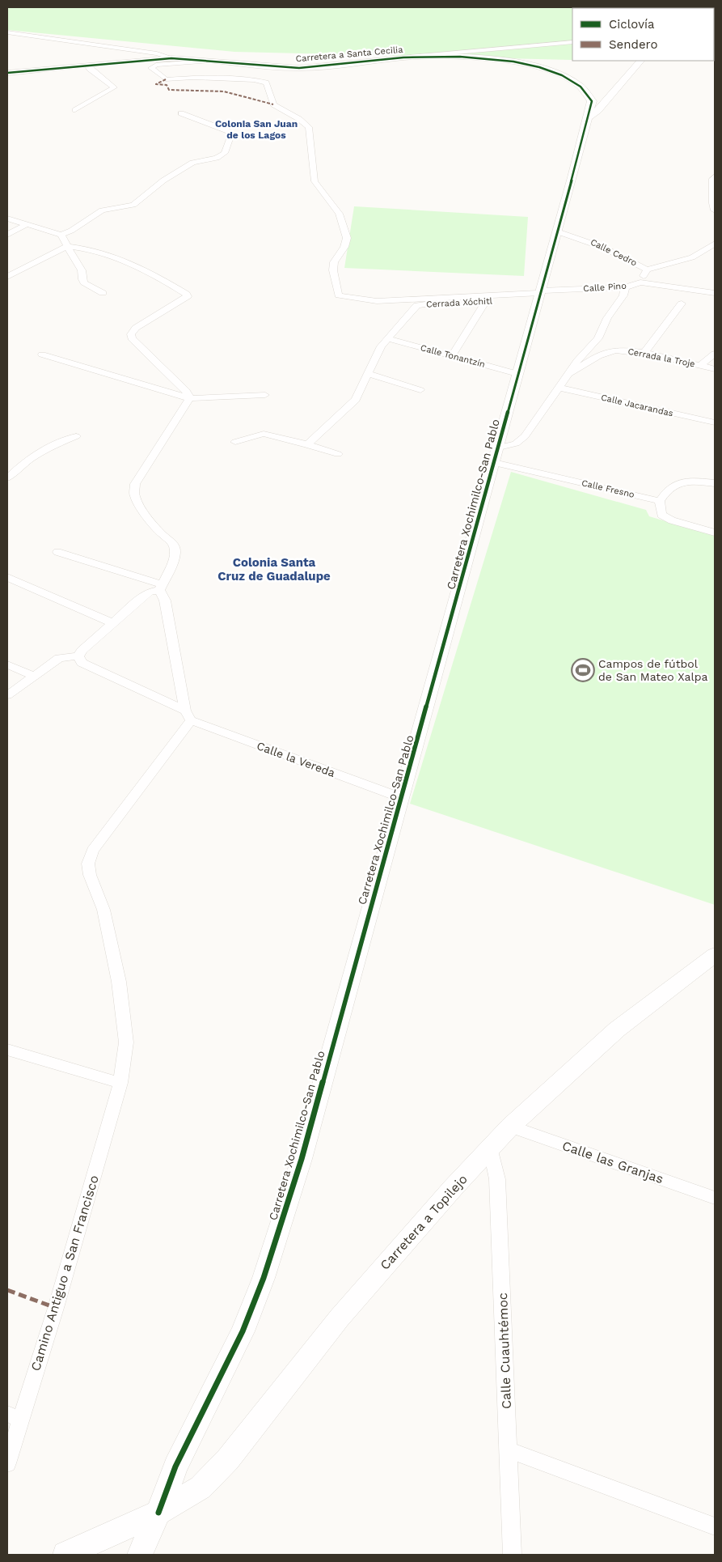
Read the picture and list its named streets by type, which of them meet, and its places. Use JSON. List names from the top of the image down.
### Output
{
  "streets": {
    "street": [
      "Carretera a Santa Cecilia",
      "Calle Cedro",
      "Calle Pino",
      "Cerrada Xóchitl",
      "Calle Tonantzín",
      "Cerrada la Troje",
      "Calle Jacarandas",
      "Calle Fresno",
      "Carretera Xochimilco-San Pablo",
      "Calle la Vereda",
      "Calle las Granjas",
      "Carretera a Topilejo",
      "Camino Antiguo a San Francisco",
      "Calle Cuauhtémoc"
    ]
  },
  "crossings": [
    ["Carretera a Santa Cecilia", "Carretera Xochimilco-San Pablo"],
    ["Calle Cedro", "Carretera Xochimilco-San Pablo"],
    ["Calle Pino", "Cerrada Xóchitl"],
    ["Calle Pino", "Carretera Xochimilco-San Pablo"],
    ["Cerrada Xóchitl", "Calle Tonantzín"],
    ["Cerrada Xóchitl", "Carretera Xochimilco-San Pablo"],
    ["Calle Tonantzín", "Carretera Xochimilco-San Pablo"],
    ["Calle Fresno", "Carretera Xochimilco-San Pablo"],
    ["Carretera Xochimilco-San Pablo", "Calle la Vereda"],
    ["Carretera Xochimilco-San Pablo", "Carretera a Topilejo"],
    ["Calle la Vereda", "Camino Antiguo a San Francisco"],
    ["Calle las Granjas", "Carretera a Topilejo"],
    ["Carretera a Topilejo", "Calle Cuauhtémoc"]
  ],
  "districts": ["Colonia San Juan de los Lagos", "Colonia Santa Cruz de Guadalupe"],
  "places": {
    "sports": ["Campos de fútbol de San Mateo Xalpa"]
  },
  "legend": ["Ciclovía", "Sendero"]
}
